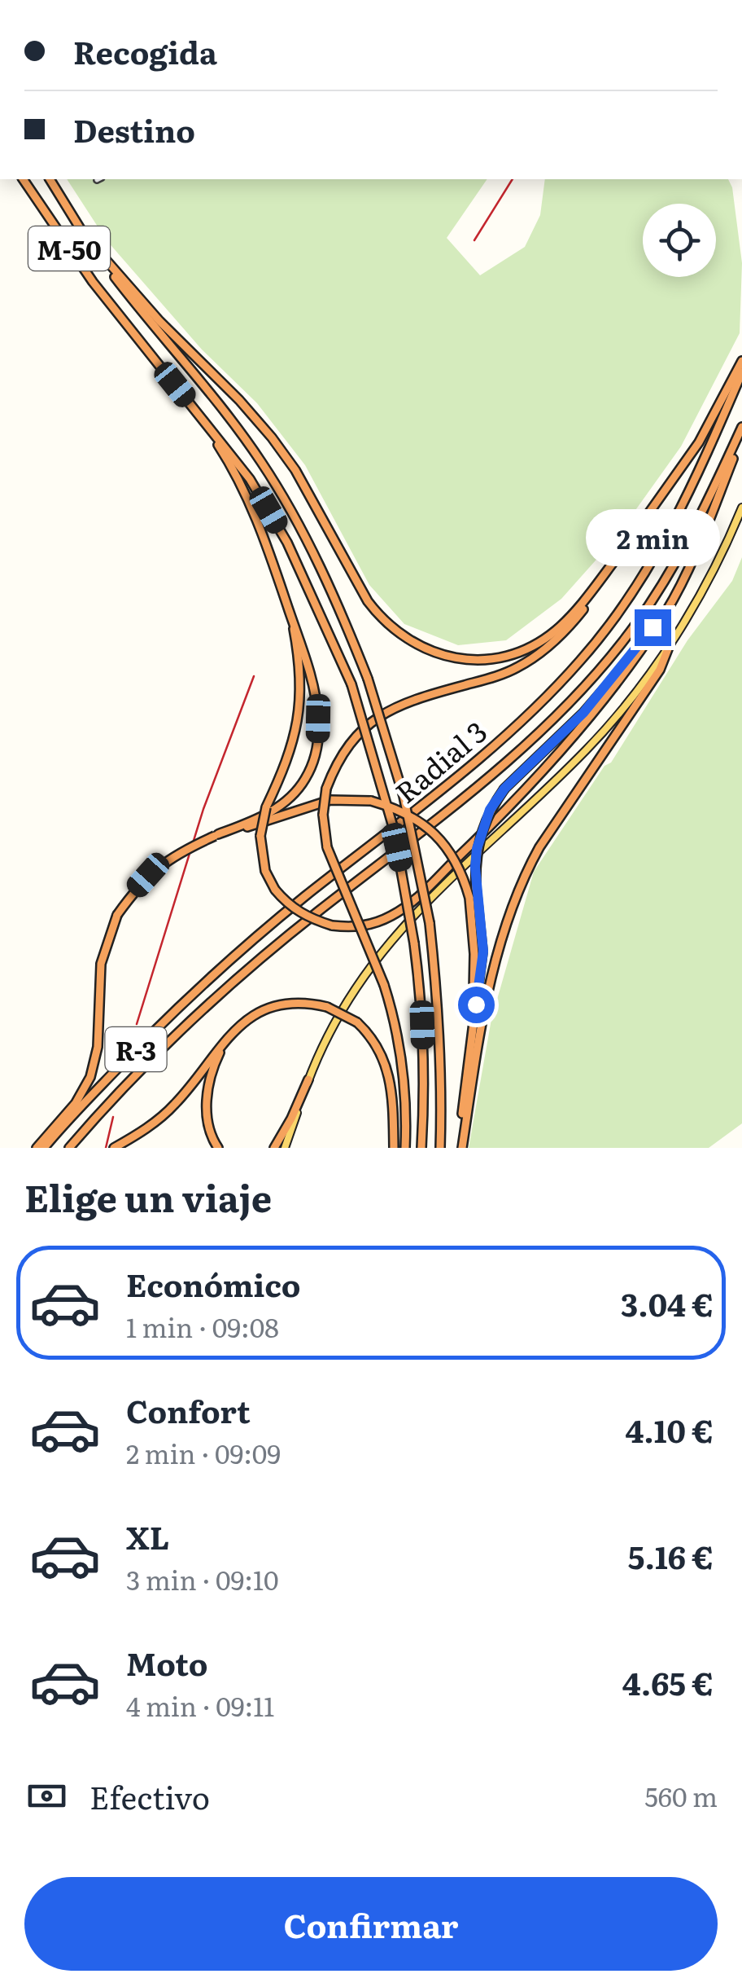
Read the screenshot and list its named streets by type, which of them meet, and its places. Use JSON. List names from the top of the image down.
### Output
{
  "streets": {
    "highway": ["M-50", "Radial 3", "R-3"]
  },
  "page": {
    "banner": ["Recogida", "Destino"],
    "bubble": "2 min",
    "heading": "Elige un viaje",
    "list": [
      {
        "name": "Económico",
        "note": "1 min · 09:08",
        "value": "3.04 €"
      },
      {
        "name": "Confort",
        "note": "2 min · 09:09",
        "value": "4.10 €"
      },
      {
        "name": "XL",
        "note": "3 min · 09:10",
        "value": "5.16 €"
      },
      {
        "name": "Moto",
        "note": "4 min · 09:11",
        "value": "4.65 €"
      }
    ],
    "pay": ["Efectivo", "560 m"],
    "buttons": "Confirmar"
  }
}
